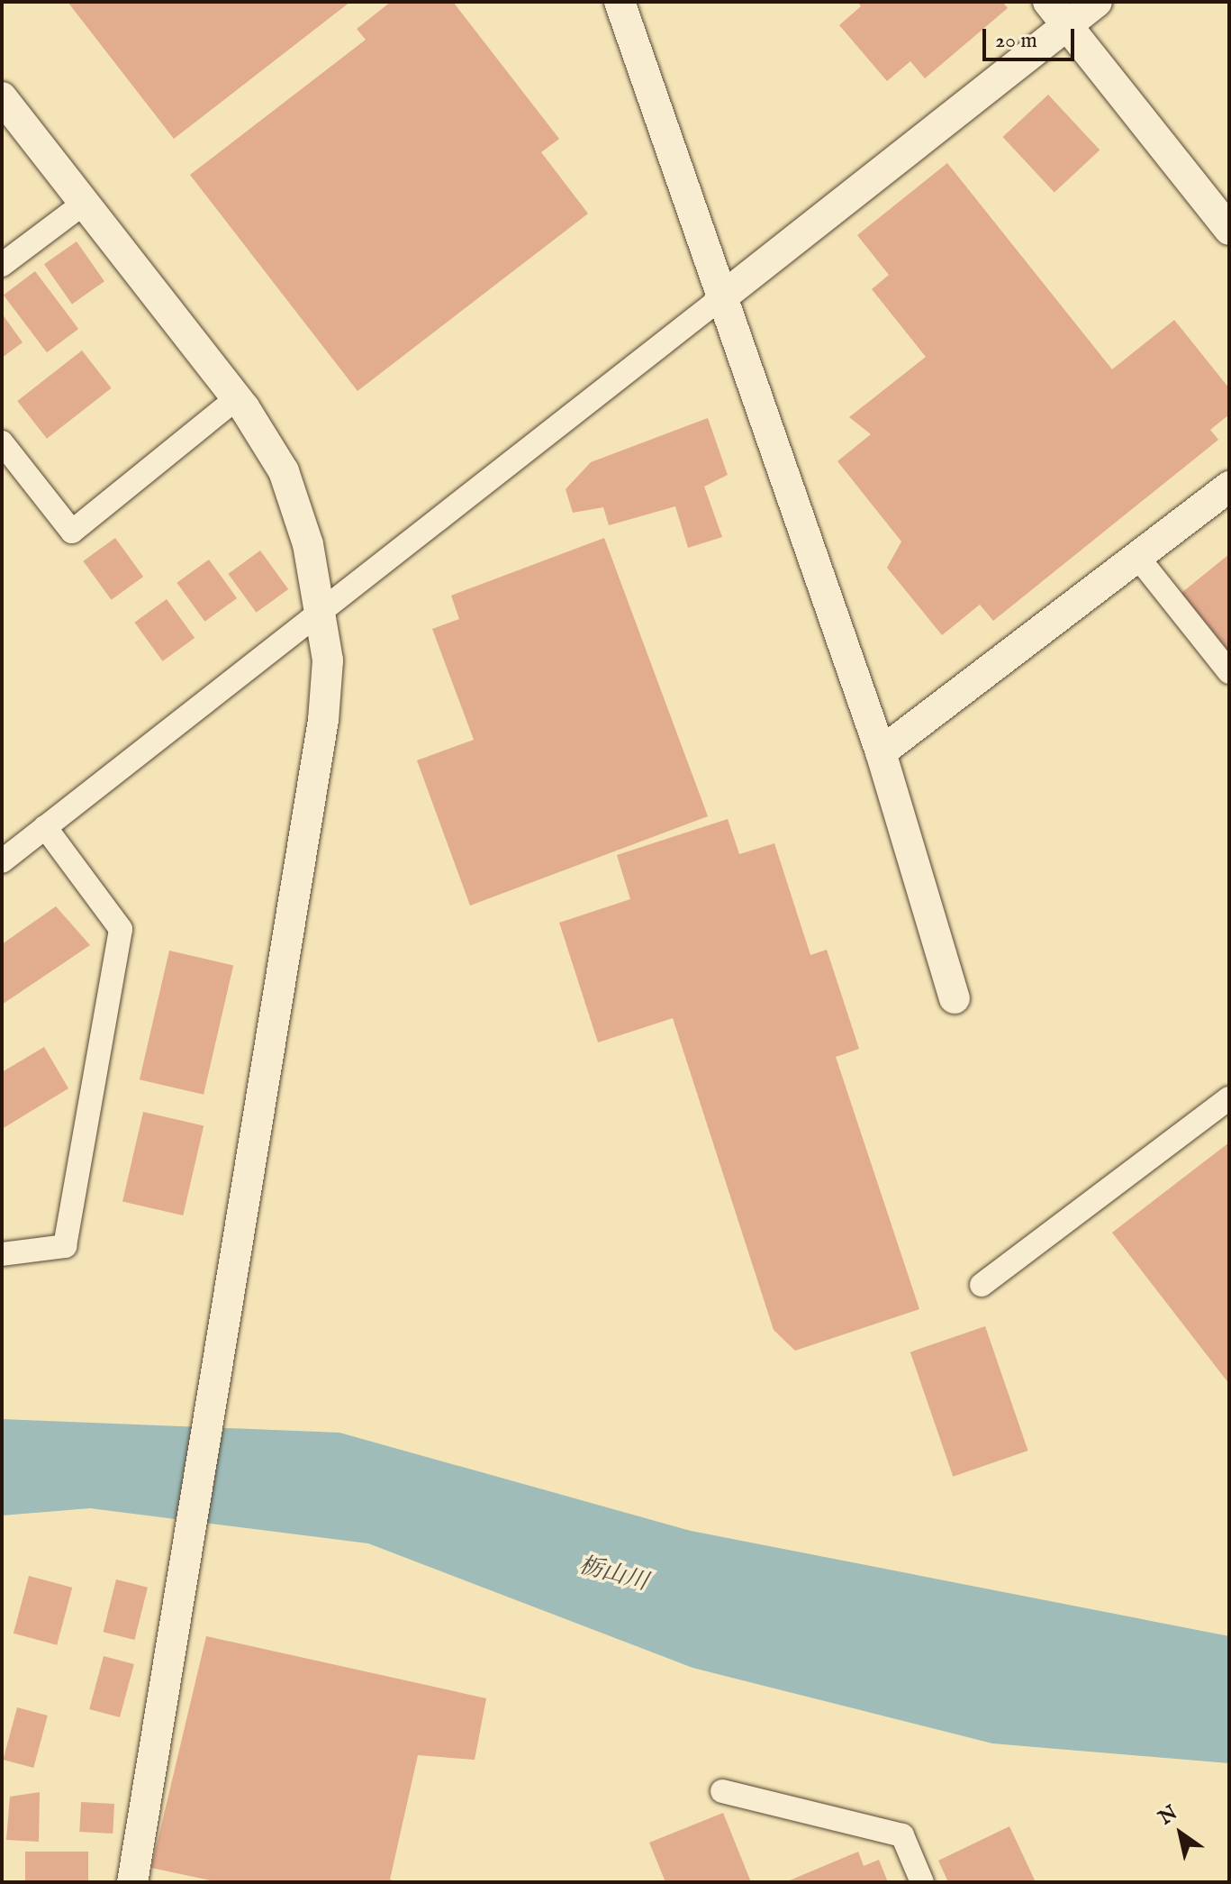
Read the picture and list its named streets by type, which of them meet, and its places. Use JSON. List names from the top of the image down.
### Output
{
  "water": ["栃山川"],
  "scale_bar": "20 m",
  "north": "top left"
}
